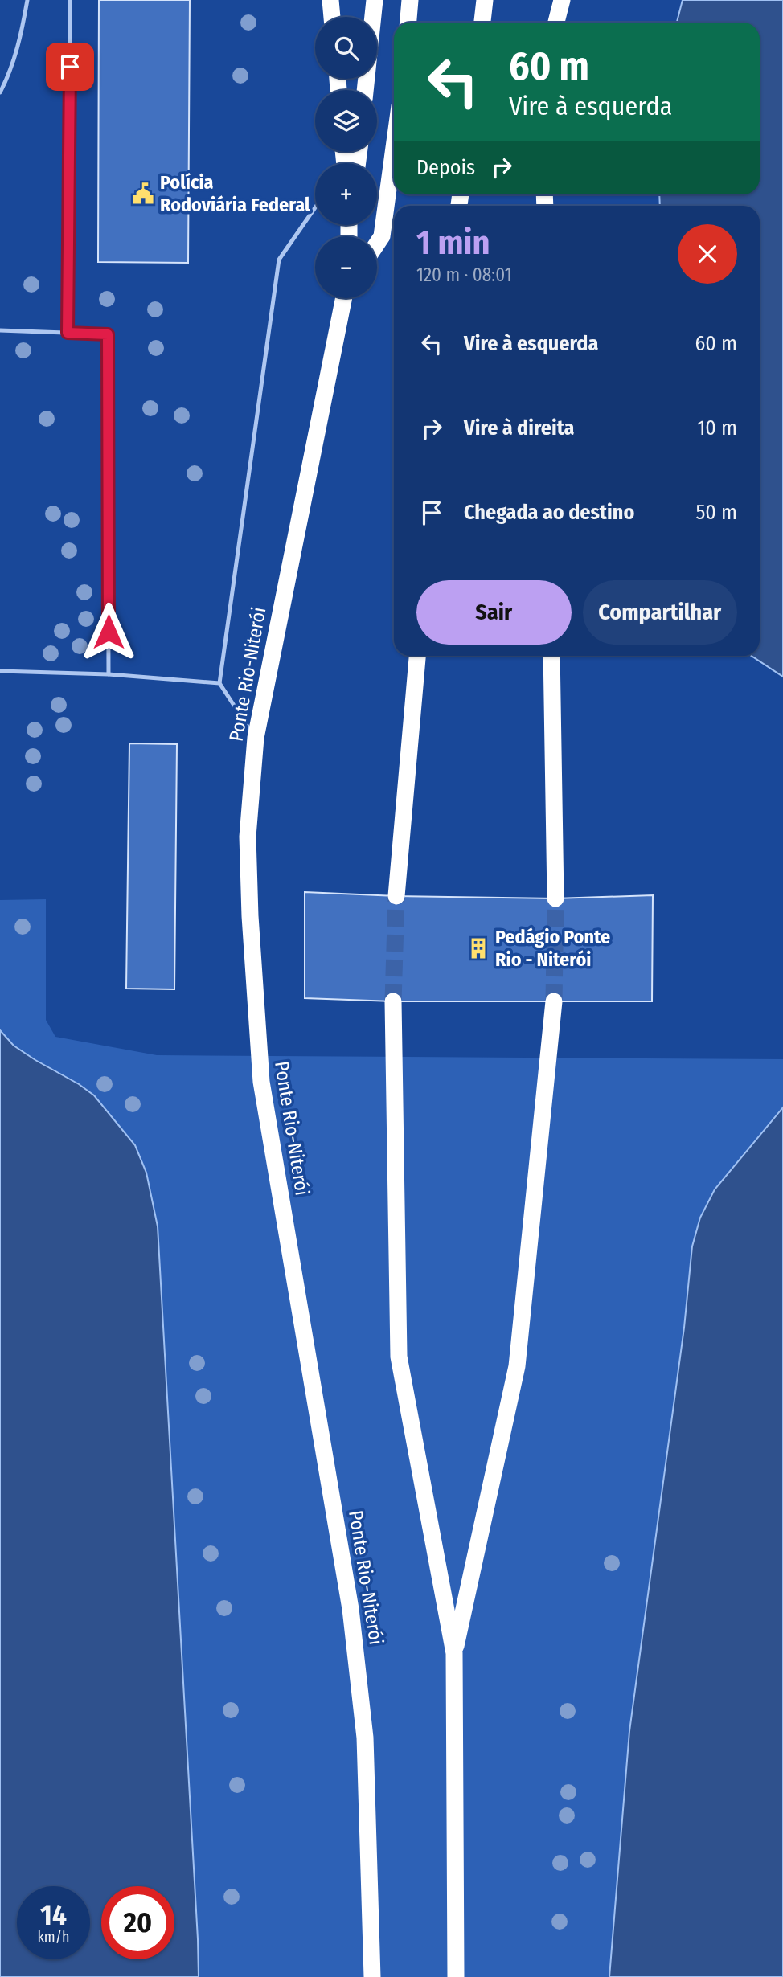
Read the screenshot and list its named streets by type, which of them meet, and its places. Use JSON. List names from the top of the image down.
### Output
{
  "streets": {
    "highway": ["Ponte Rio-Niterói"]
  },
  "places": {
    "public building": ["Polícia Rodoviária Federal"],
    "building": ["Pedágio Ponte Rio - Niterói"]
  },
  "page": {
    "map_buttons": ["+", "−"],
    "turn": ["60 m", "Vire à esquerda"],
    "then": "Depois",
    "heading": ["1 min", "120 m · 08:01"],
    "list": [
      {
        "name": "Vire à esquerda",
        "value": "60 m"
      },
      {
        "name": "Vire à direita",
        "value": "10 m"
      },
      {
        "name": "Chegada ao destino",
        "value": "50 m"
      }
    ],
    "buttons": ["Sair", "Compartilhar"],
    "speed": "14 km/h",
    "limit": "20"
  }
}
